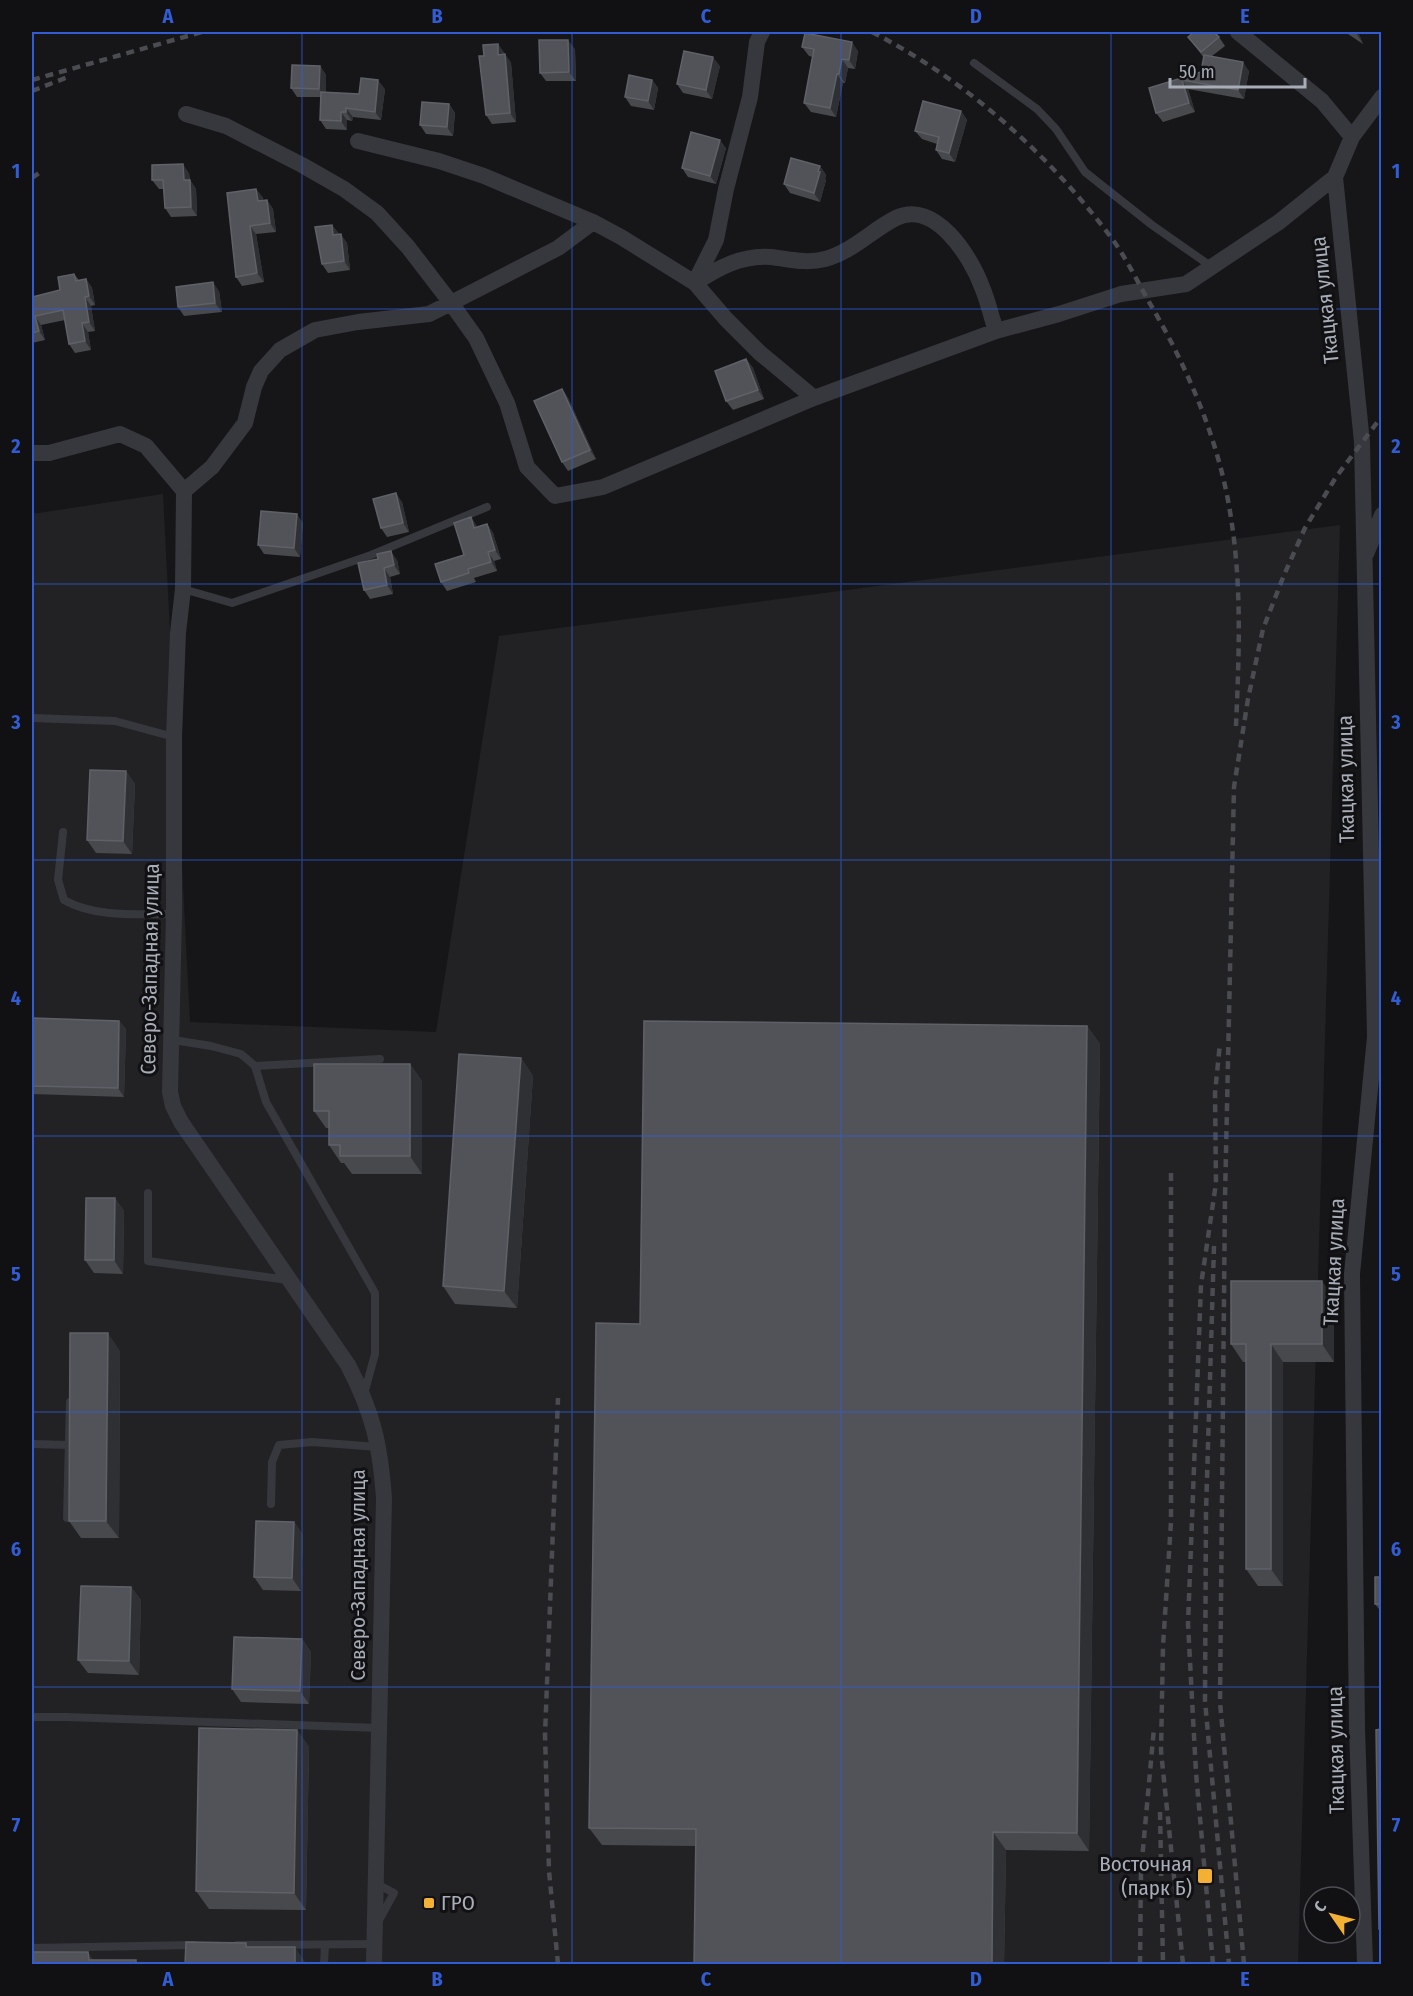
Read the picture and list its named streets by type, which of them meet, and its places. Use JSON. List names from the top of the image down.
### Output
{
  "streets": {
    "street": ["Ткацкая улица", "Северо-Западная улица"]
  },
  "places": {
    "transit": ["Восточная (парк Б)", "ГРО"]
  },
  "scale_bar": "50 m",
  "north": "top left",
  "grid": {
    "columns": [
      "A",
      "B",
      "C",
      "D",
      "E"
    ],
    "rows": [
      "1",
      "2",
      "3",
      "4",
      "5",
      "6",
      "7"
    ]
  }
}
